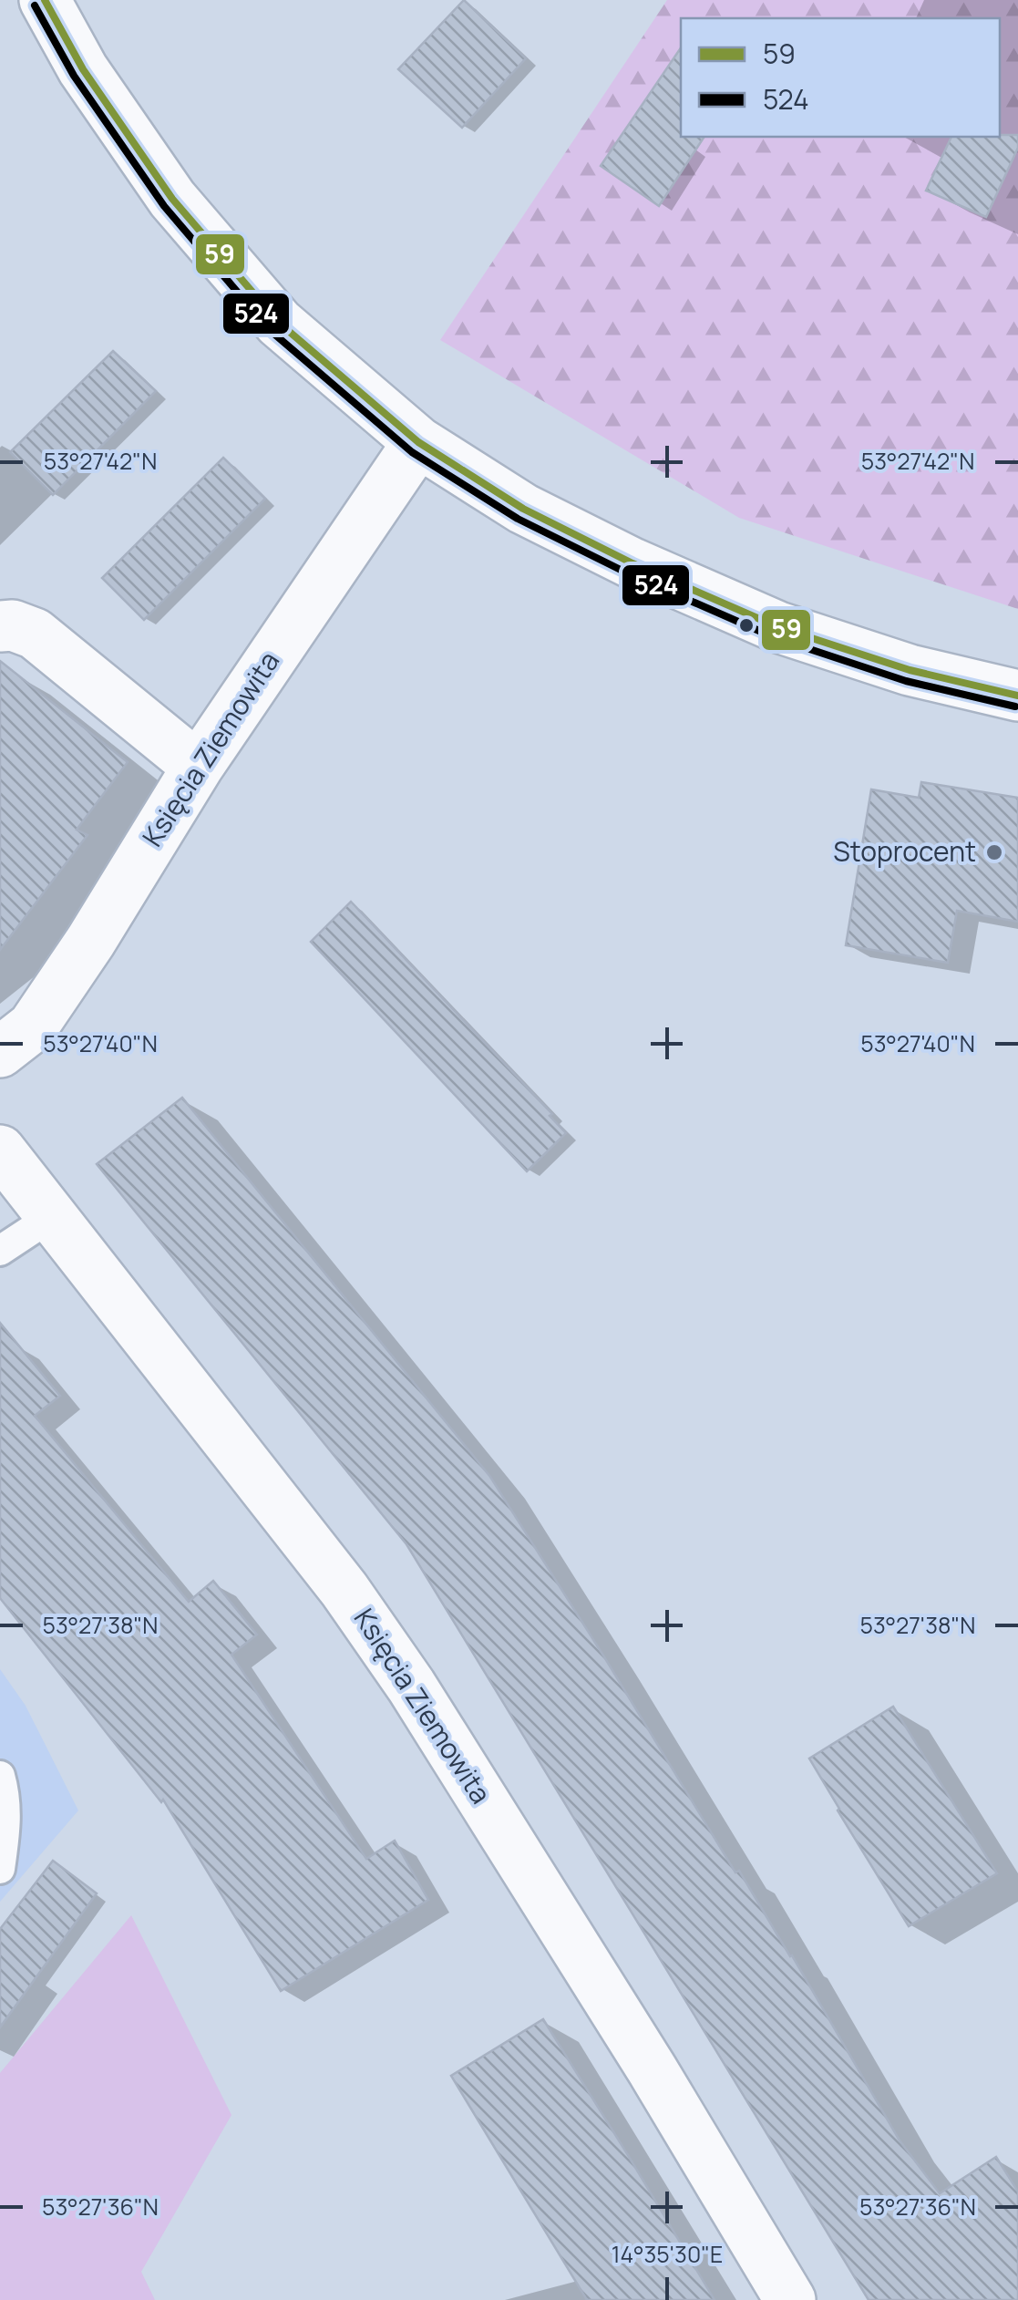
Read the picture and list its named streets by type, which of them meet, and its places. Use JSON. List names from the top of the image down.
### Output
{
  "streets": {
    "street": ["Księcia Ziemowita"]
  },
  "places": ["Stoprocent"],
  "lines": ["transit line 59", "transit line 524"],
  "legend": ["59", "524"],
  "coordinates": [
    "53°27'42\"N",
    "53°27'40\"N",
    "53°27'38\"N",
    "53°27'36\"N",
    "14°35'30\"E"
  ]
}
